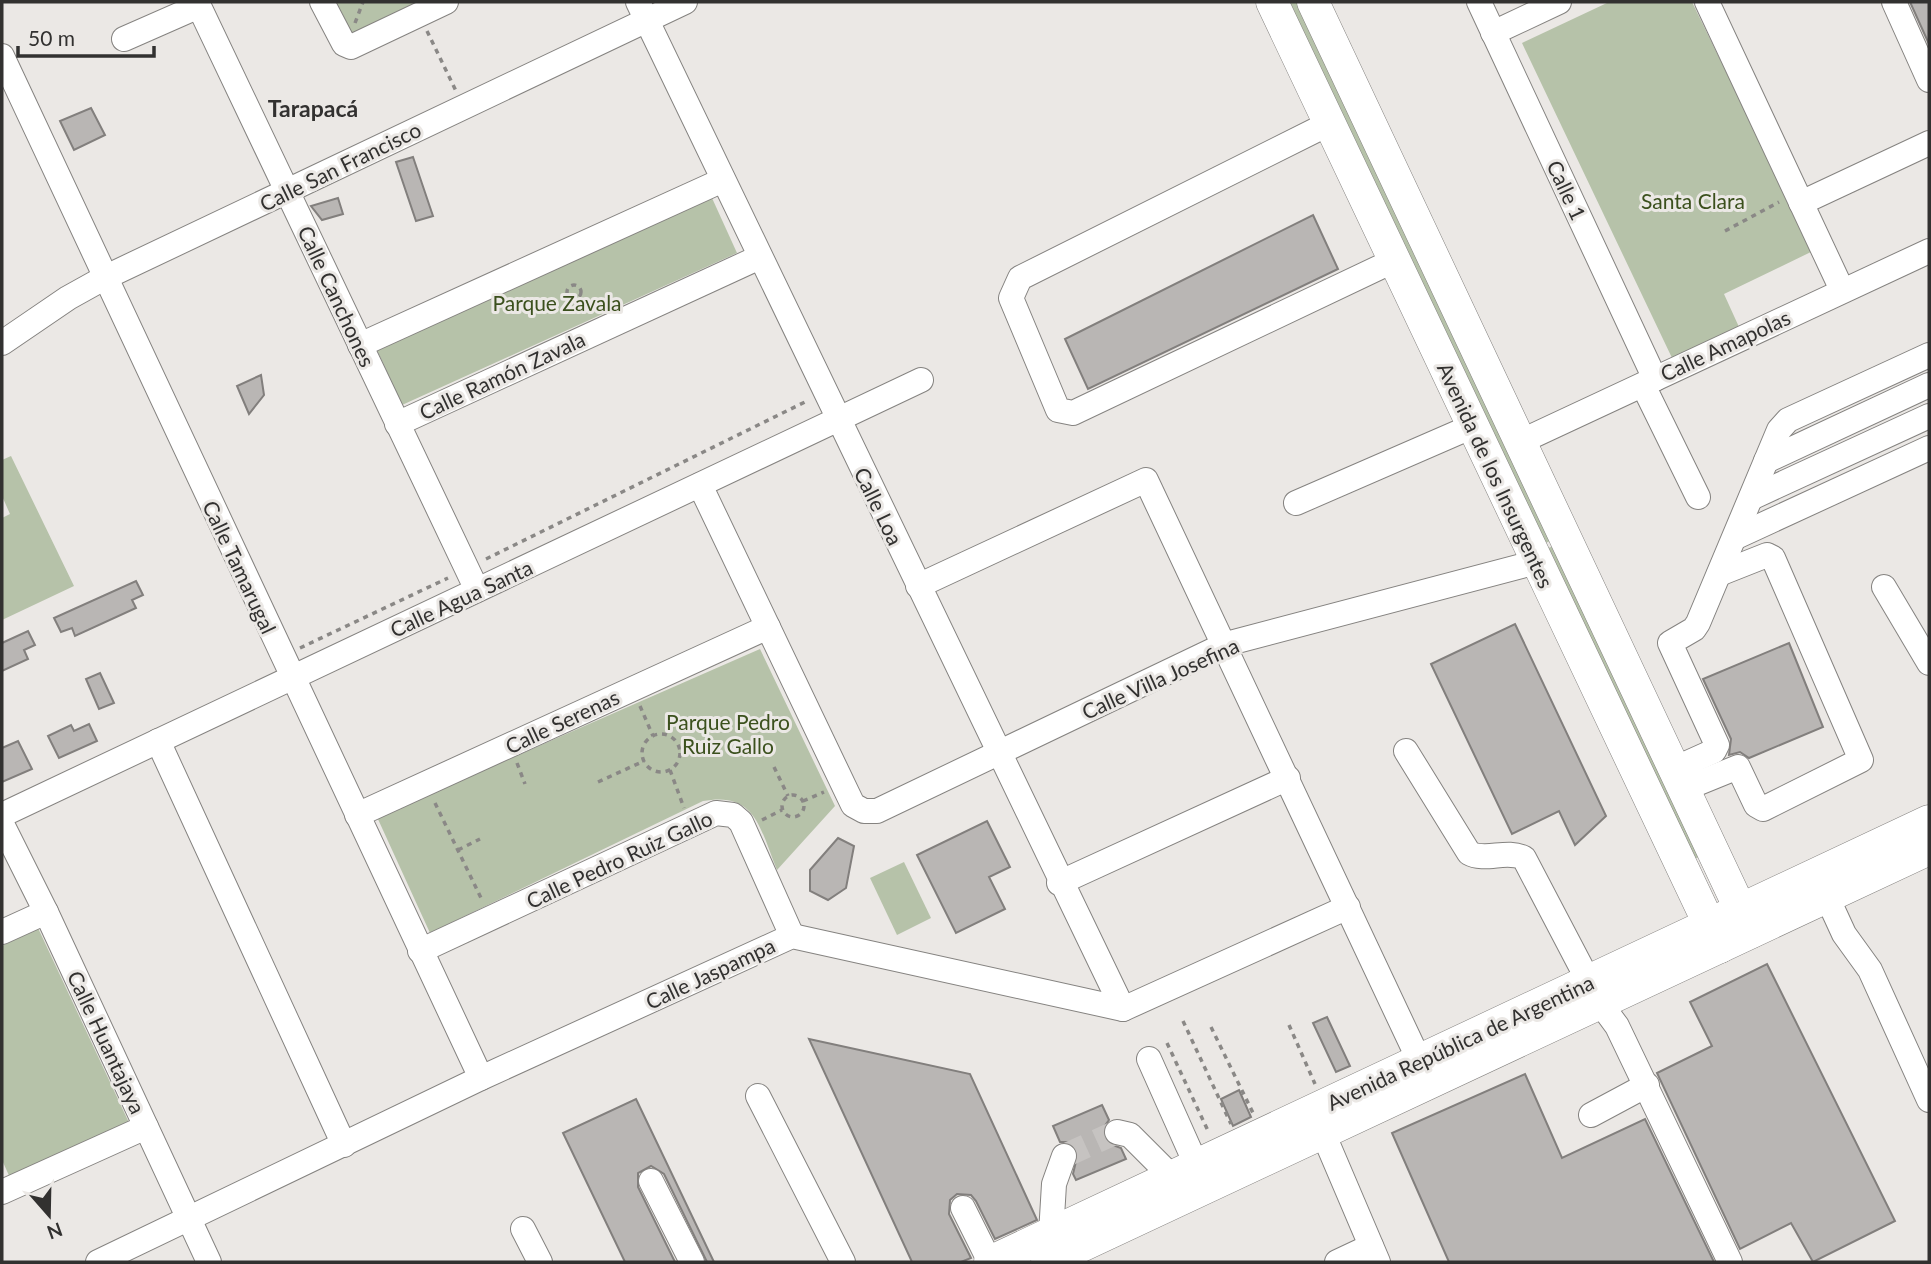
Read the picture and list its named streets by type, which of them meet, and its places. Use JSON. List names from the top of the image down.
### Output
{
  "streets": {
    "main road": ["Avenida de los Insurgentes", "Avenida República de Argentina"],
    "street": [
      "Calle San Francisco",
      "Calle 1",
      "Calle Canchones",
      "Calle Amapolas",
      "Calle Ramón Zavala",
      "Calle Loa",
      "Calle Tamarugal",
      "Calle Agua Santa",
      "Calle Villa Josefina",
      "Calle Serenas",
      "Calle Pedro Ruiz Gallo",
      "Calle Jaspampa",
      "Calle Huantajaya"
    ]
  },
  "crossings": [
    ["Calle San Francisco", "Calle Canchones"],
    ["Calle San Francisco", "Calle Loa"],
    ["Calle San Francisco", "Calle Tamarugal"],
    ["Calle 1", "Calle Amapolas"],
    ["Calle Canchones", "Calle Ramón Zavala"],
    ["Calle Canchones", "Calle Agua Santa"],
    ["Calle Amapolas", "Avenida de los Insurgentes"],
    ["Calle Ramón Zavala", "Calle Loa"],
    ["Avenida de los Insurgentes", "Calle Villa Josefina"],
    ["Avenida de los Insurgentes", "Avenida República de Argentina"],
    ["Calle Loa", "Calle Agua Santa"],
    ["Calle Loa", "Calle Villa Josefina"],
    ["Calle Loa", "Calle Jaspampa"],
    ["Calle Tamarugal", "Calle Agua Santa"],
    ["Calle Tamarugal", "Calle Serenas"],
    ["Calle Tamarugal", "Calle Pedro Ruiz Gallo"],
    ["Calle Tamarugal", "Calle Jaspampa"],
    ["Calle Villa Josefina", "Calle Serenas"],
    ["Calle Pedro Ruiz Gallo", "Calle Jaspampa"],
    ["Calle Jaspampa", "Calle Huantajaya"]
  ],
  "districts": ["Tarapacá"],
  "parks": ["Santa Clara", "Parque Zavala", "Parque Pedro Ruiz Gallo"],
  "scale_bar": "50 m",
  "north": "bottom"
}
